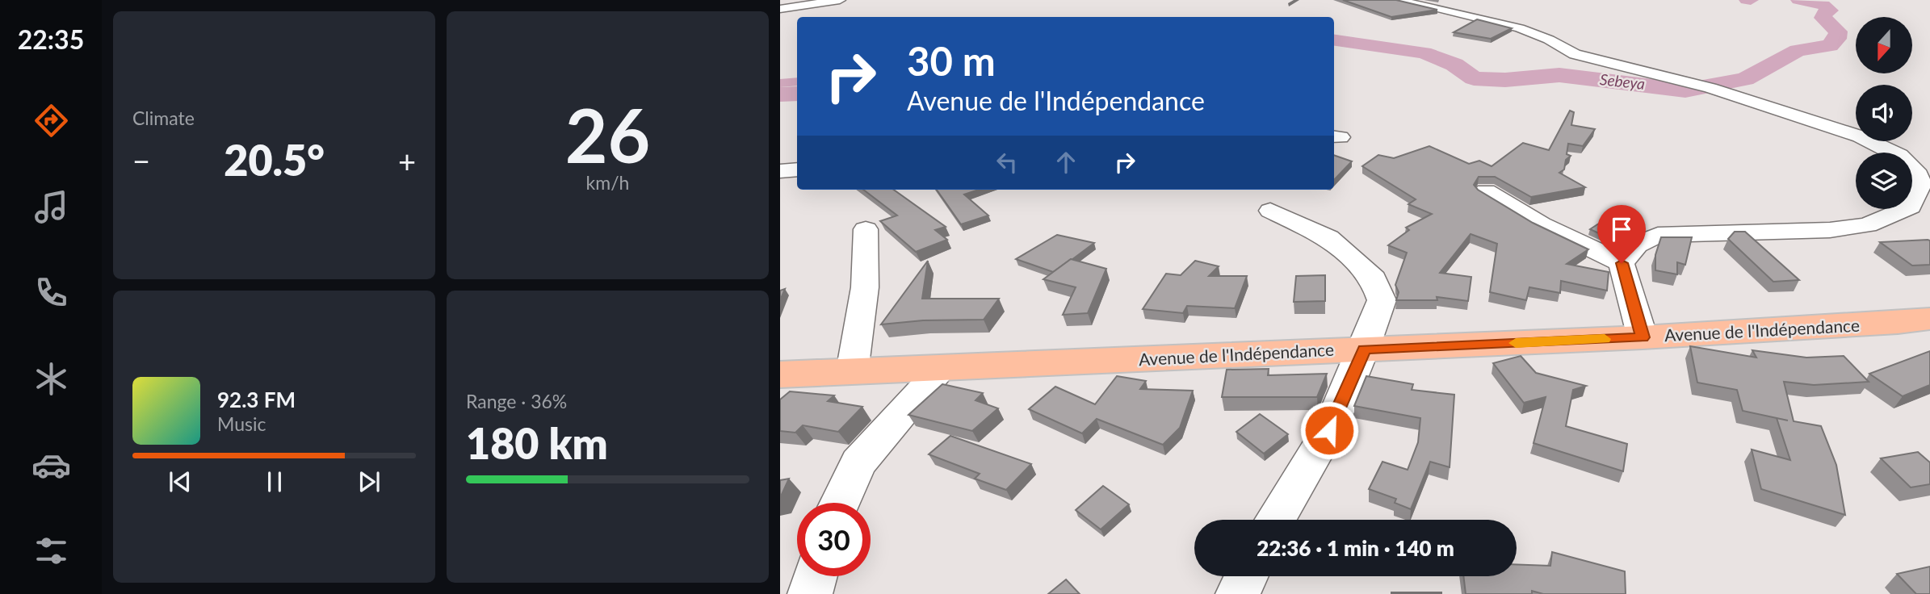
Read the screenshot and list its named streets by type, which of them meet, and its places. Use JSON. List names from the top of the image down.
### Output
{
  "streets": {
    "highway": ["Avenue de l'Indépendance"]
  },
  "water": ["Sebeya"],
  "north": "bottom",
  "page": {
    "tabs": "22:35",
    "tile": [
      "Climate",
      ["26", "km/h"],
      ["Range · 36%", "180 km"]
    ],
    "turn": ["30 m", "Avenue de l'Indépendance"],
    "heat": ["−", "20.5°", "+"],
    "song": ["92.3 FM", "Music"],
    "limit": "30",
    "trip": "22:36 · 1 min · 140 m"
  }
}
